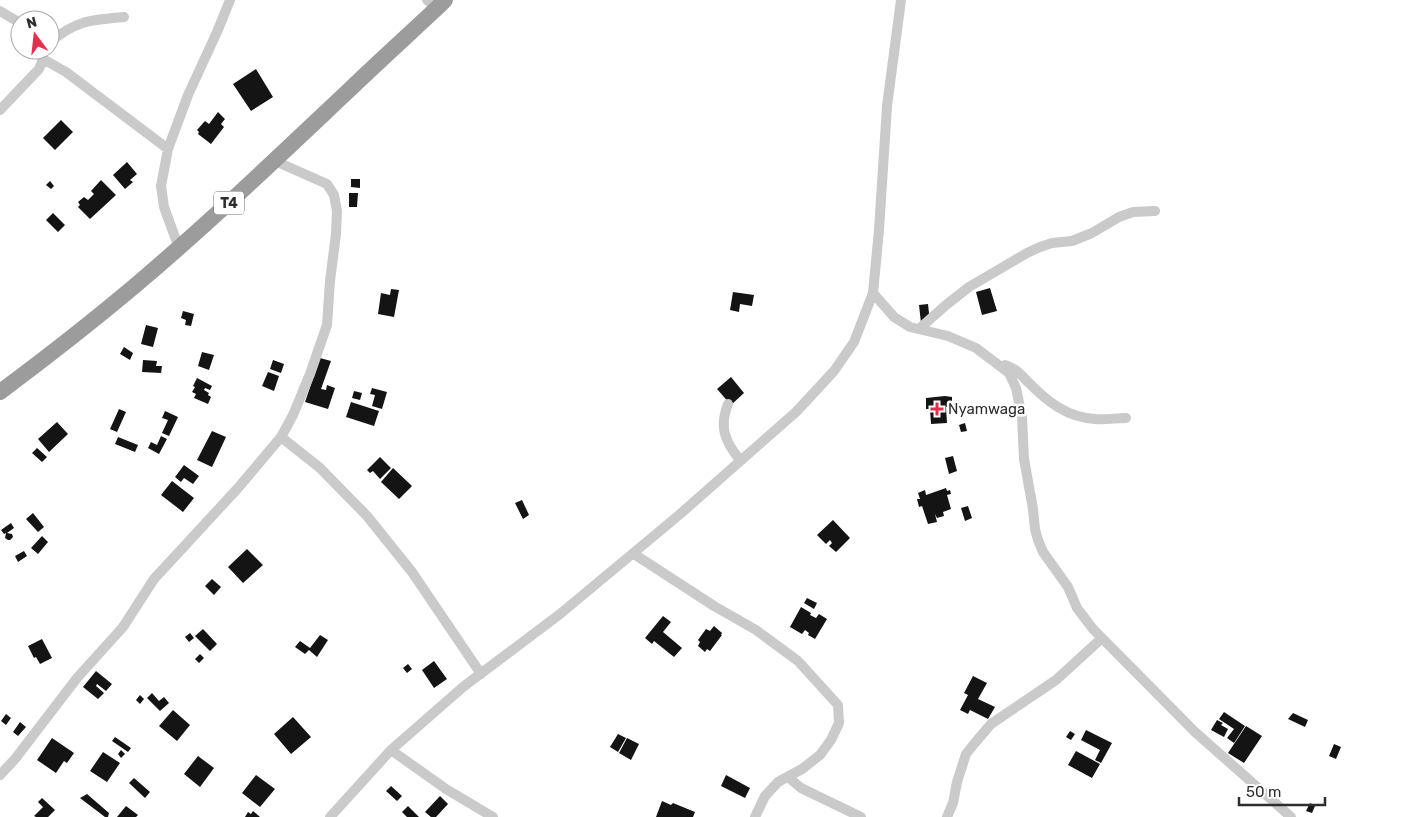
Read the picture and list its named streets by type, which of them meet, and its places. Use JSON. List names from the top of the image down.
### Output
{
  "streets": {
    "highway": ["T4"]
  },
  "places": {
    "health": ["Nyamwaga"]
  },
  "scale_bar": "50 m",
  "north": "top"
}
